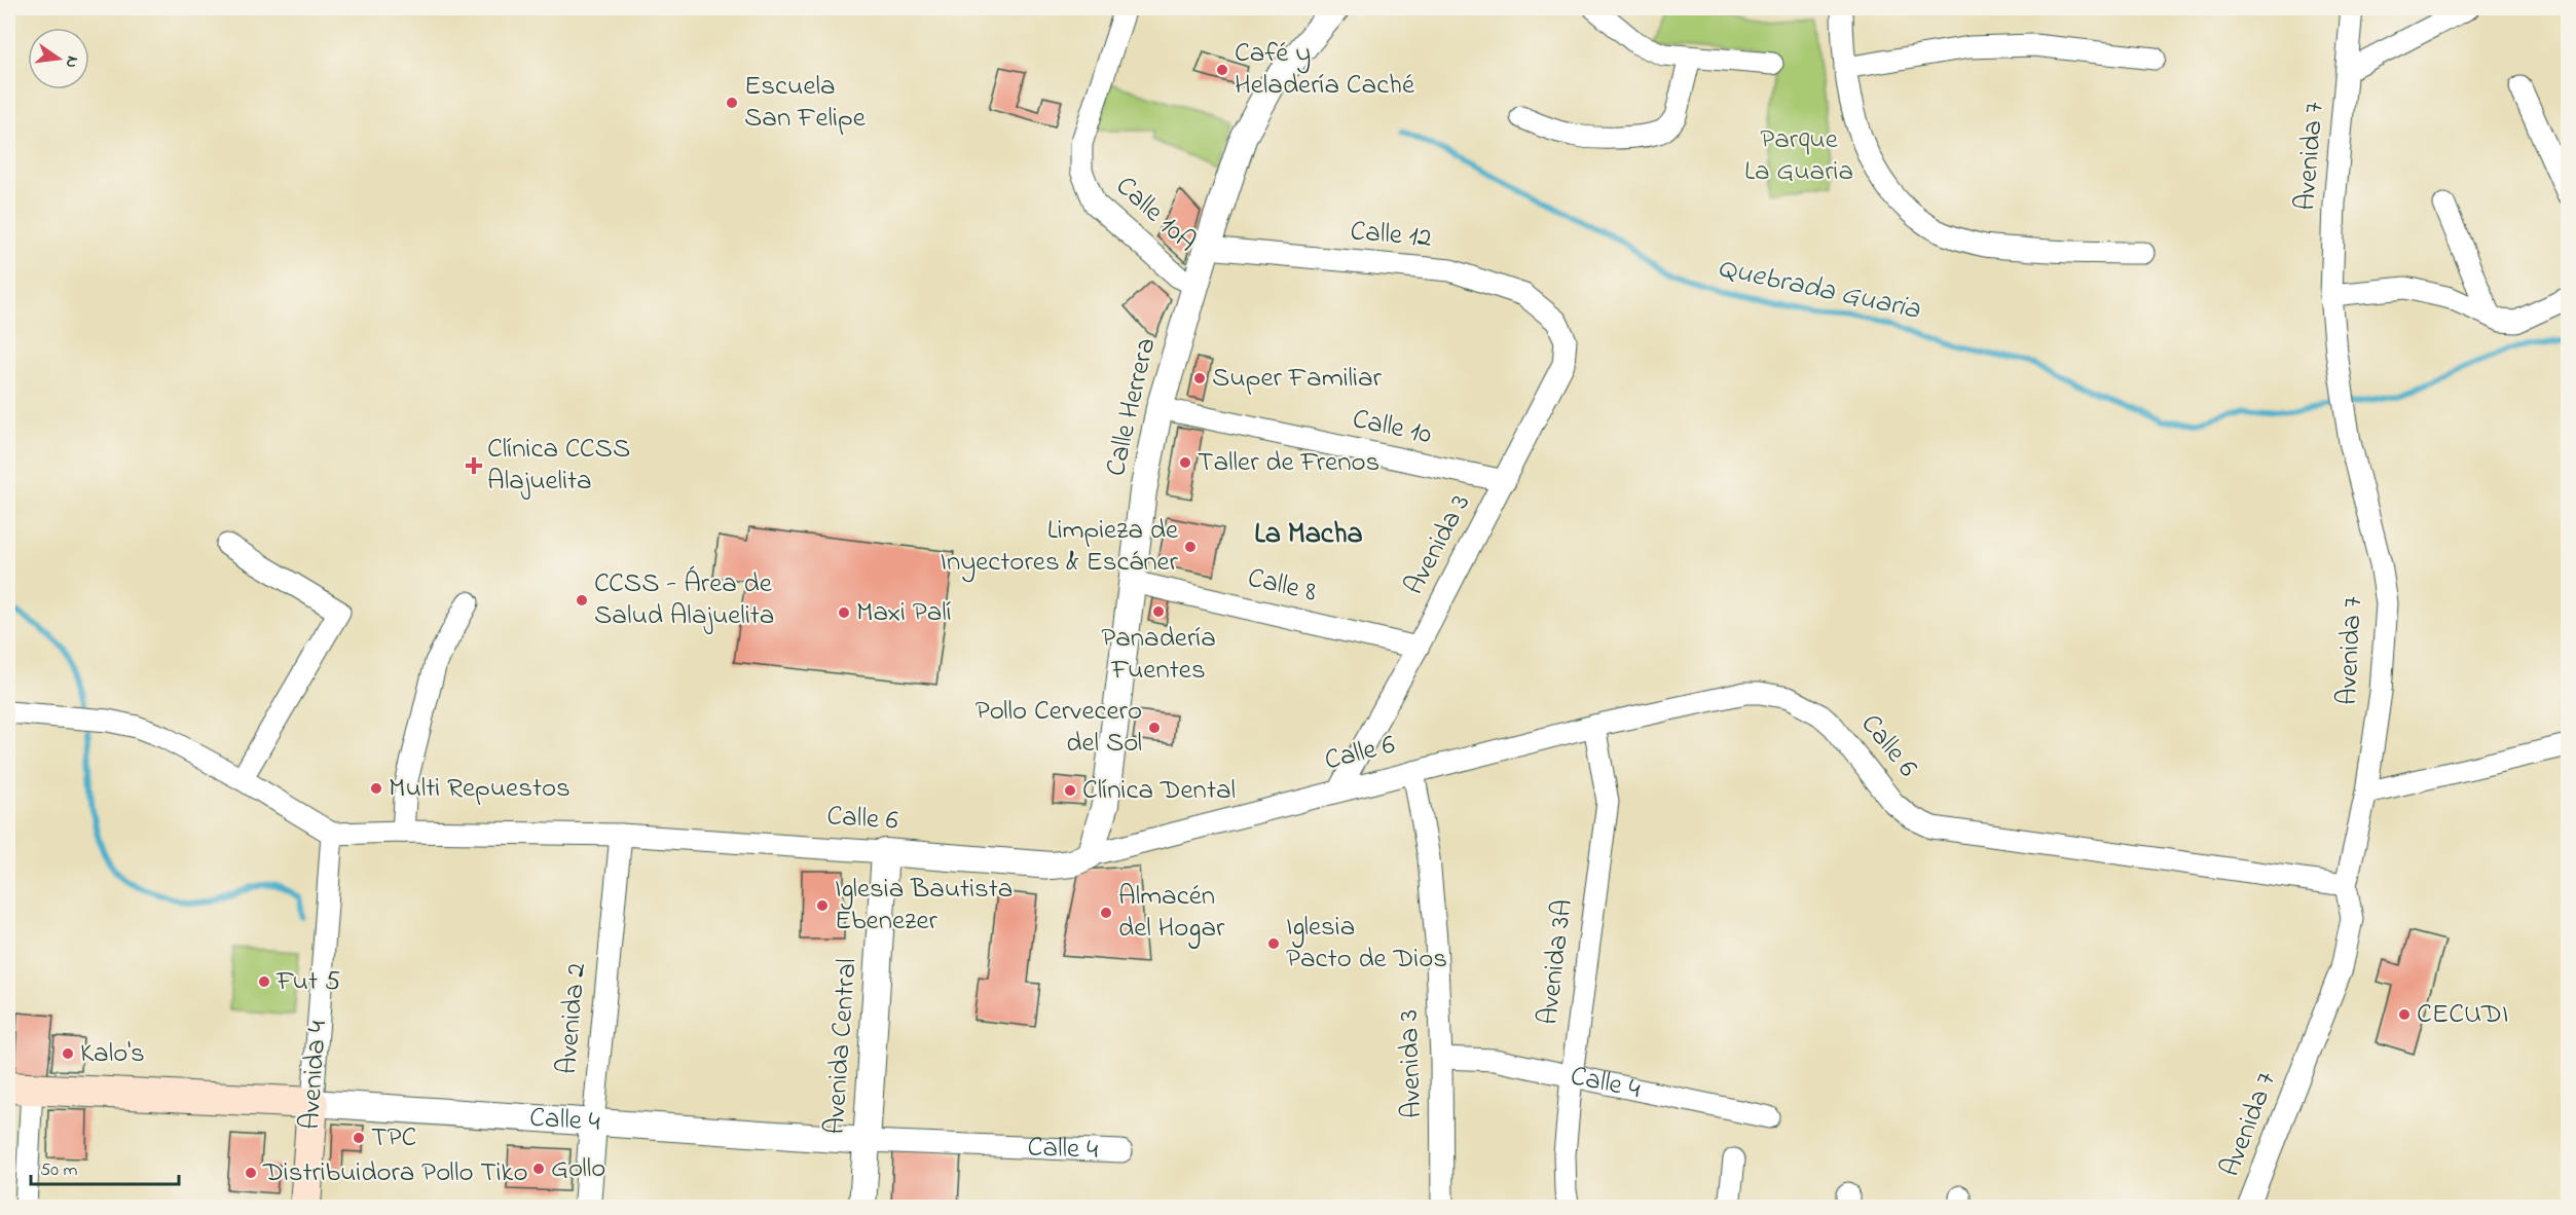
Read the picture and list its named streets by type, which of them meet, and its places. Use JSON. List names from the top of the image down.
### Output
{
  "streets": {
    "main road": ["Avenida 4", "Calle 4"],
    "street": [
      "Avenida 7",
      "Calle 10A",
      "Calle 12",
      "Calle Herrera",
      "Calle 10",
      "Avenida 3",
      "Calle 8",
      "Calle 6",
      "Avenida 3A",
      "Avenida 2",
      "Avenida Central"
    ]
  },
  "crossings": [
    ["Avenida 7", "Calle 6"],
    ["Calle 10A", "Calle Herrera"],
    ["Calle 12", "Calle Herrera"],
    ["Calle 12", "Avenida 3"],
    ["Calle Herrera", "Calle 10"],
    ["Calle Herrera", "Calle 8"],
    ["Calle Herrera", "Calle 6"],
    ["Calle 10", "Avenida 3"],
    ["Avenida 3", "Calle 8"],
    ["Avenida 3", "Calle 6"],
    ["Avenida 3", "Calle 4"],
    ["Calle 6", "Avenida 3A"],
    ["Calle 6", "Avenida 2"],
    ["Calle 6", "Avenida Central"],
    ["Calle 6", "Avenida 4"],
    ["Avenida 3A", "Calle 4"],
    ["Avenida 2", "Calle 4"],
    ["Avenida Central", "Calle 4"],
    ["Avenida 4", "Calle 4"]
  ],
  "districts": ["La Macha"],
  "water": ["Quebrada Guaria"],
  "parks": ["Parque La Guaria"],
  "places": {
    "other": [
      "Café y Heladería Caché",
      "Escuela San Felipe",
      "Super Familiar",
      "Taller de Frenos",
      "Limpieza de Inyectores & Escáner",
      "CCSS - Área de Salud Alajuelita",
      "Panadería Fuentes",
      "Maxi Palí",
      "Pollo Cervecero del Sol",
      "Multi Repuestos",
      "Clínica Dental",
      "Iglesia Bautista Ebenezer",
      "Almacén del Hogar",
      "Iglesia Pacto de Dios",
      "Fut 5",
      "CECUDI",
      "Kalo's",
      "TPC",
      "Gollo",
      "Distribuidora Pollo Tiko"
    ],
    "health": ["Clínica CCSS Alajuelita"]
  },
  "scale_bar": "50 m",
  "north": "right"
}
